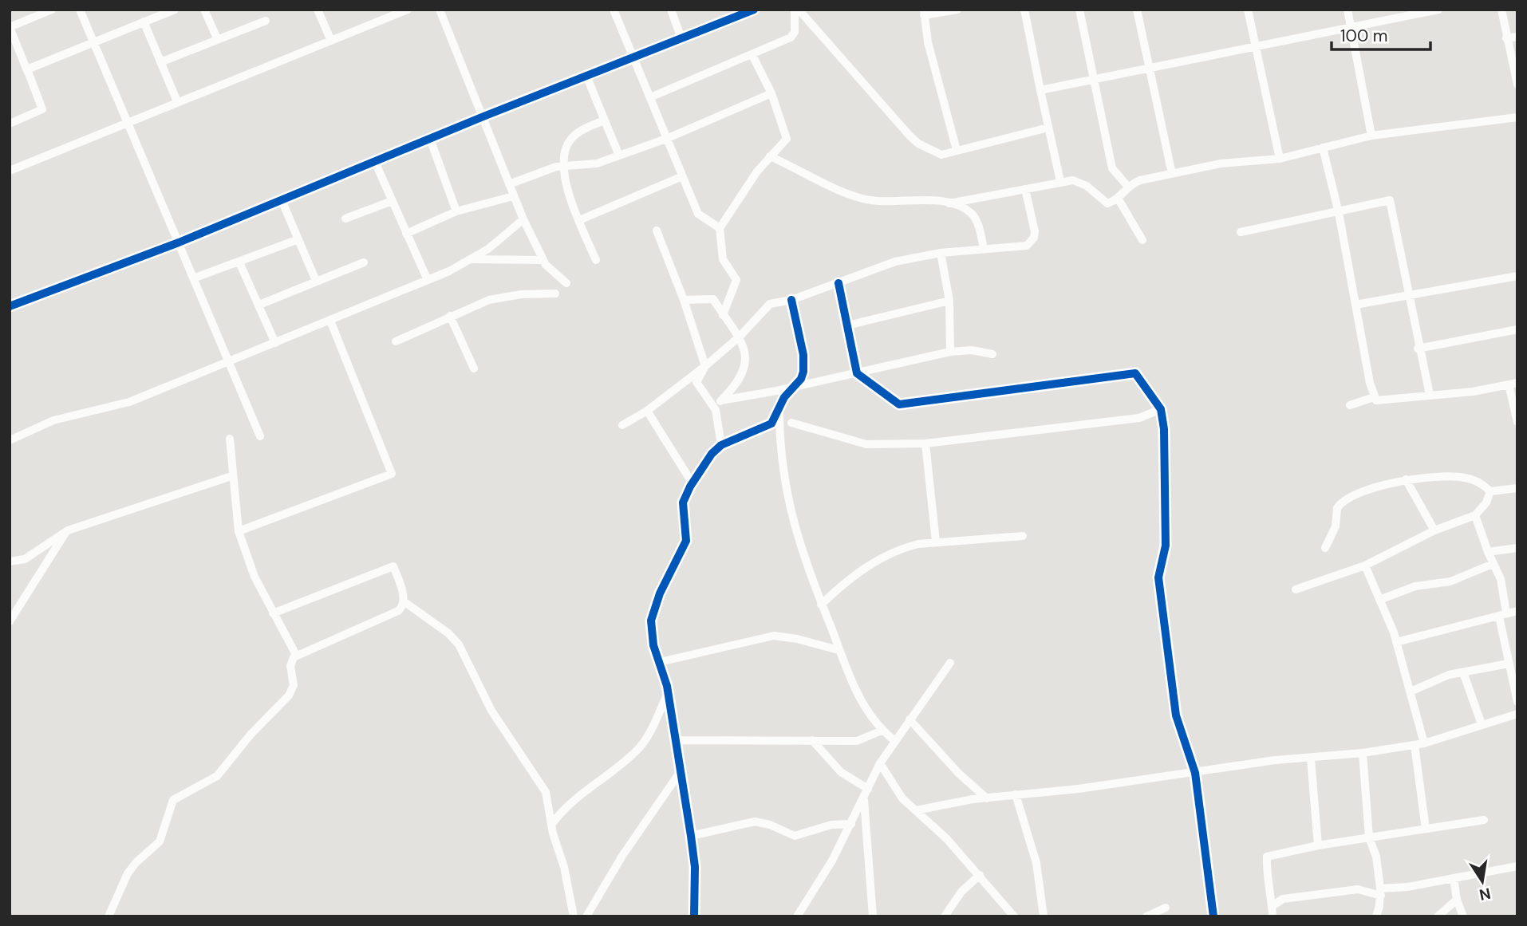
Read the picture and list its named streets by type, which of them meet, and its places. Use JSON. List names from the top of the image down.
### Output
{
  "scale_bar": "100 m",
  "north": "bottom"
}
